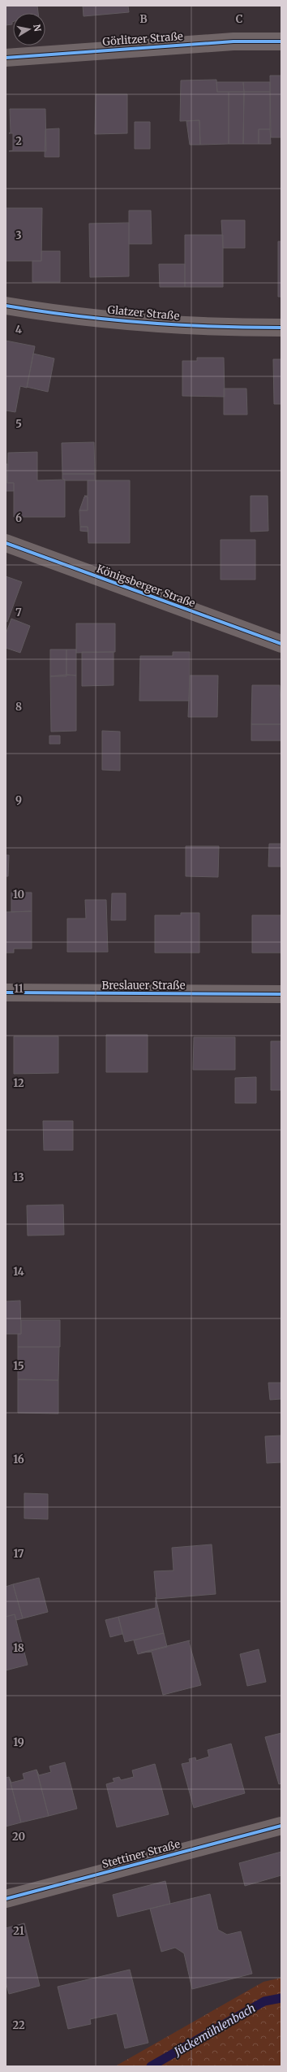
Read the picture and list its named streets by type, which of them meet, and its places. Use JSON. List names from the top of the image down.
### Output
{
  "streets": {
    "street": [
      "Görlitzer Straße",
      "Glatzer Straße",
      "Königsberger Straße",
      "Breslauer Straße",
      "Stettiner Straße"
    ]
  },
  "water": ["Jückemühlenbach"],
  "north": "right",
  "grid": {
    "columns": ["B", "C"],
    "rows": [
      "2",
      "3",
      "4",
      "5",
      "6",
      "7",
      "8",
      "9",
      "10",
      "11",
      "12",
      "13",
      "14",
      "15",
      "16",
      "17",
      "18",
      "19",
      "20",
      "21",
      "22"
    ]
  }
}
